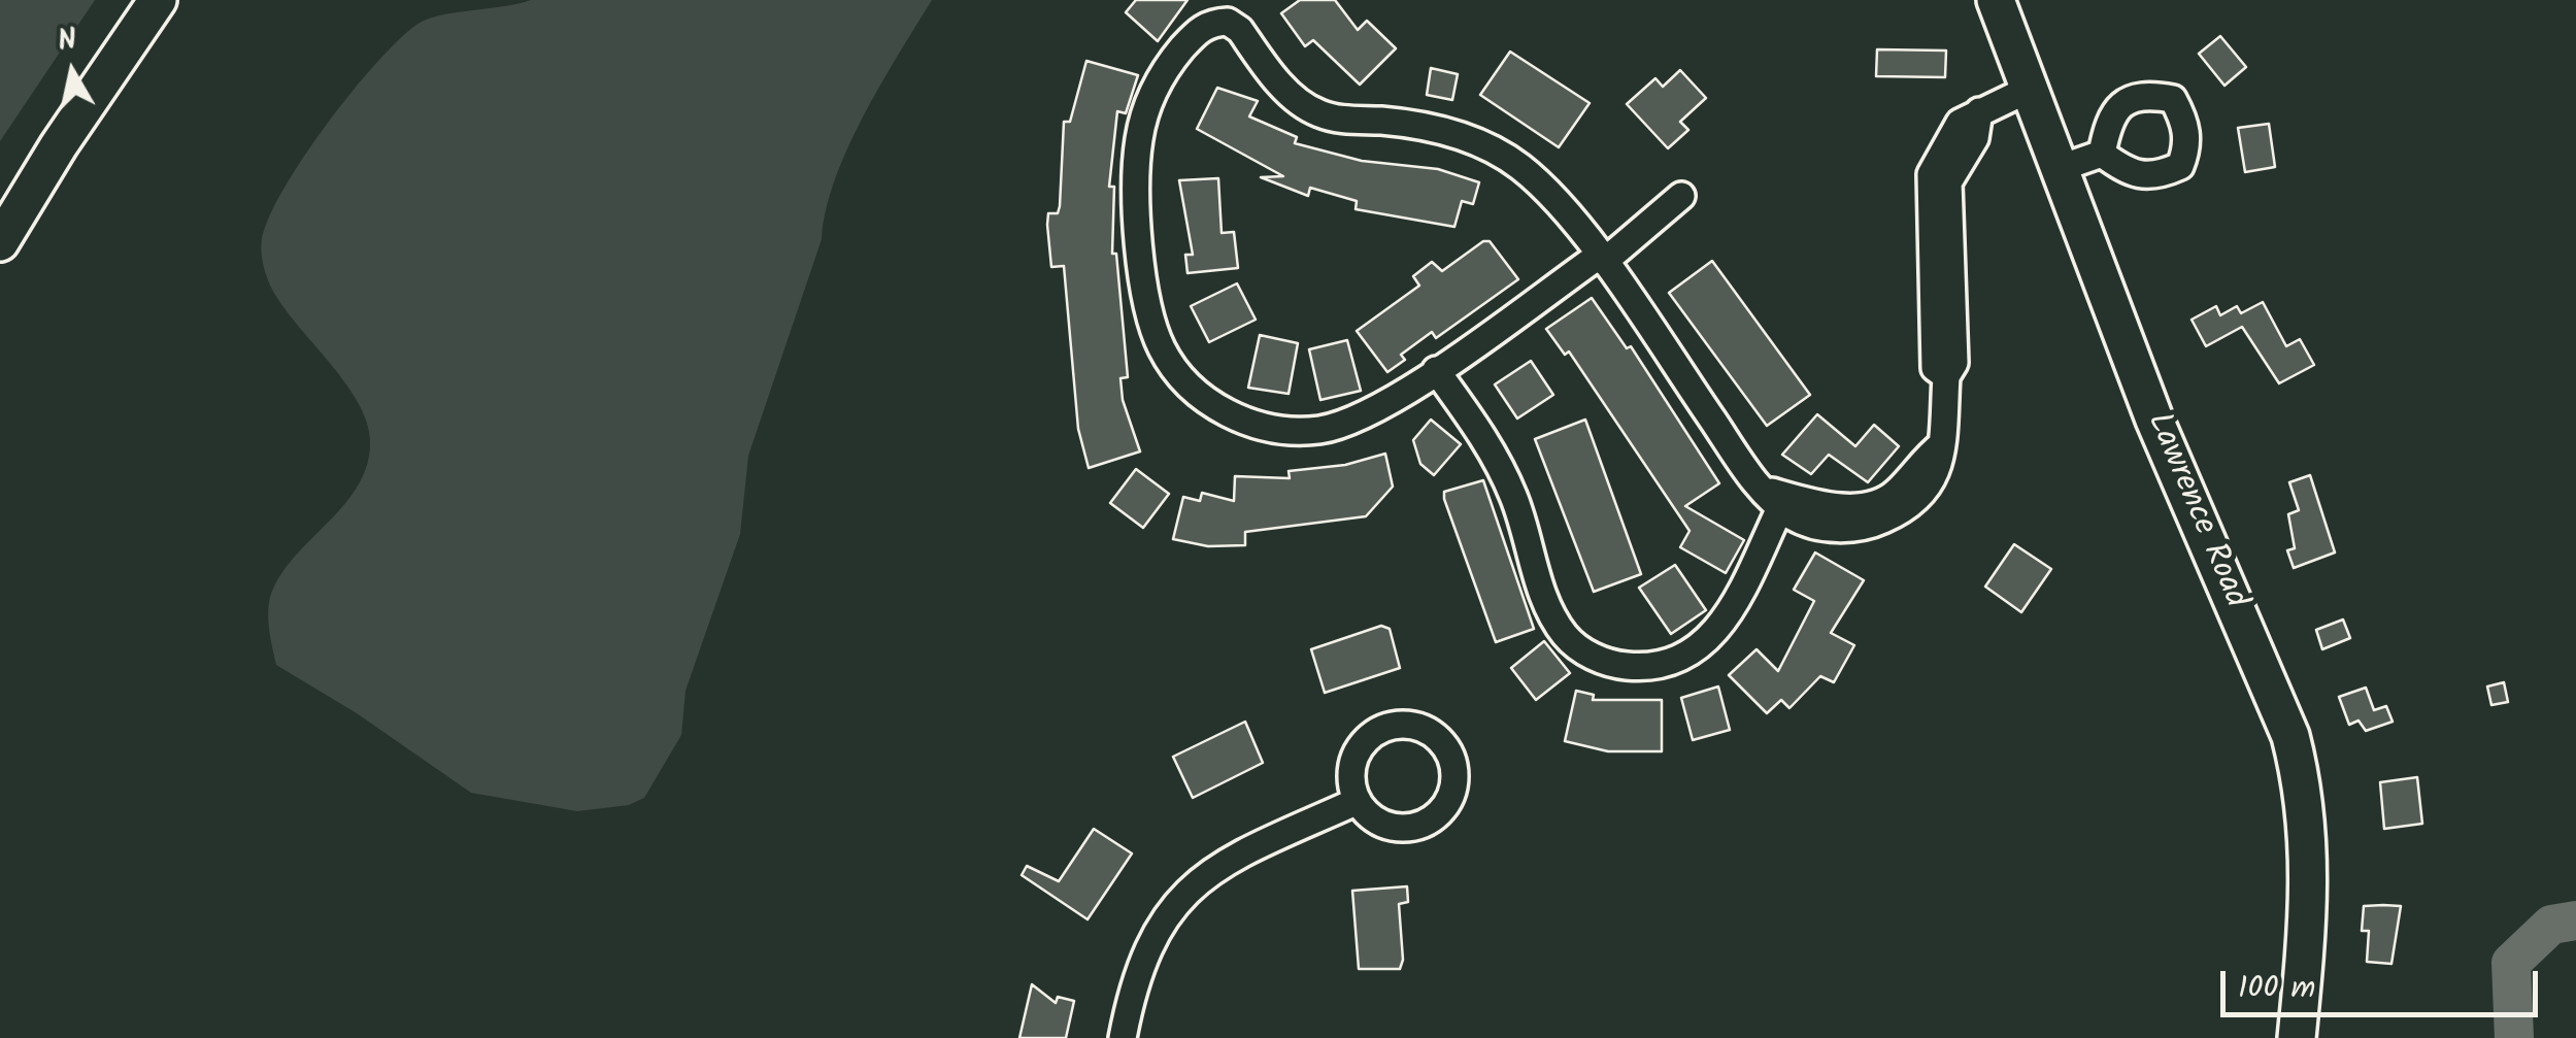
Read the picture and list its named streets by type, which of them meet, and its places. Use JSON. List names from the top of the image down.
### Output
{
  "streets": {
    "street": ["Lawrence Road"]
  },
  "scale_bar": "100 m",
  "north": "top"
}
